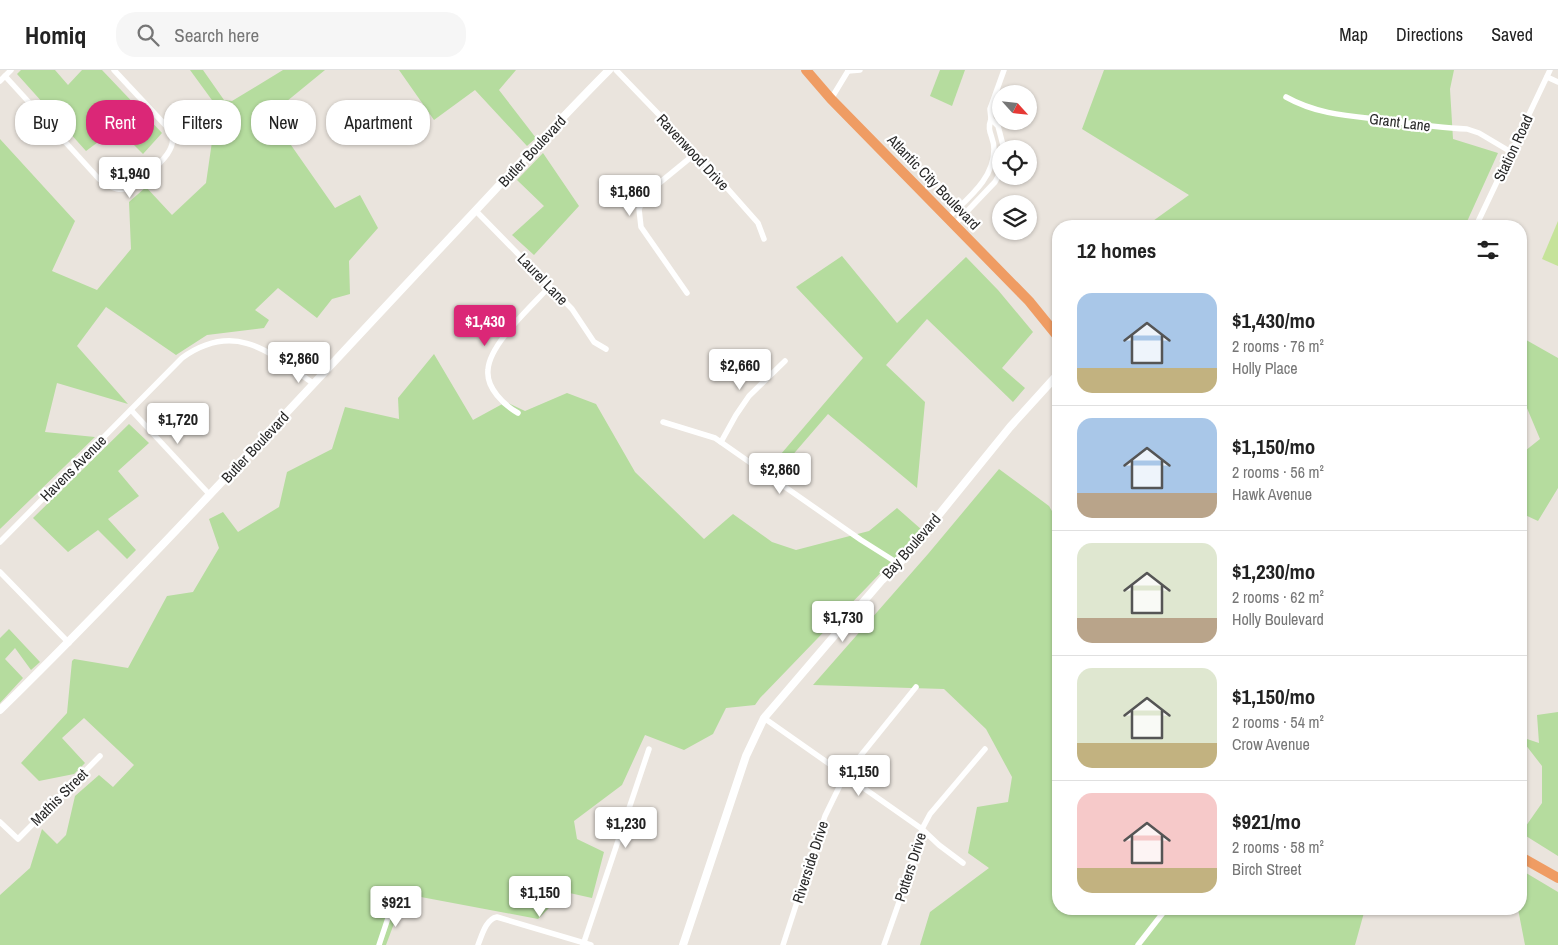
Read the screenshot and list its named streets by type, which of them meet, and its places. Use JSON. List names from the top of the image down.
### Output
{
  "streets": {
    "highway": ["Atlantic City Boulevard"],
    "street": [
      "Grant Lane",
      "Station Road",
      "Butler Boulevard",
      "Ravenwood Drive",
      "Laurel Lane",
      "Havens Avenue",
      "Bay Boulevard",
      "Mathis Street",
      "Riverside Drive",
      "Potters Drive"
    ]
  },
  "crossings": [
    ["Grant Lane", "Station Road"],
    ["Butler Boulevard", "Laurel Lane"],
    ["Butler Boulevard", "Havens Avenue"]
  ],
  "north": "bottom right",
  "page": {
    "header": "Homiq",
    "search": "Search here",
    "nav": ["Map", "Directions", "Saved"],
    "chip": [
      "Buy",
      "Rent",
      "Filters",
      "New",
      "Apartment"
    ],
    "price": [
      "$1,940",
      "$1,860",
      "$1,430",
      "$2,860",
      "$2,660",
      "$1,720",
      "$2,860",
      "$1,730",
      "$1,150",
      "$1,230",
      "$1,150",
      "$921"
    ],
    "heading": "12 homes",
    "list": [
      {
        "name": "$1,430/mo",
        "note": "2 rooms · 76 m² · Holly Place"
      },
      {
        "name": "$1,150/mo",
        "note": "2 rooms · 56 m² · Hawk Avenue"
      },
      {
        "name": "$1,230/mo",
        "note": "2 rooms · 62 m² · Holly Boulevard"
      },
      {
        "name": "$1,150/mo",
        "note": "2 rooms · 54 m² · Crow Avenue"
      },
      {
        "name": "$921/mo",
        "note": "2 rooms · 58 m² · Birch Street"
      }
    ]
  }
}
